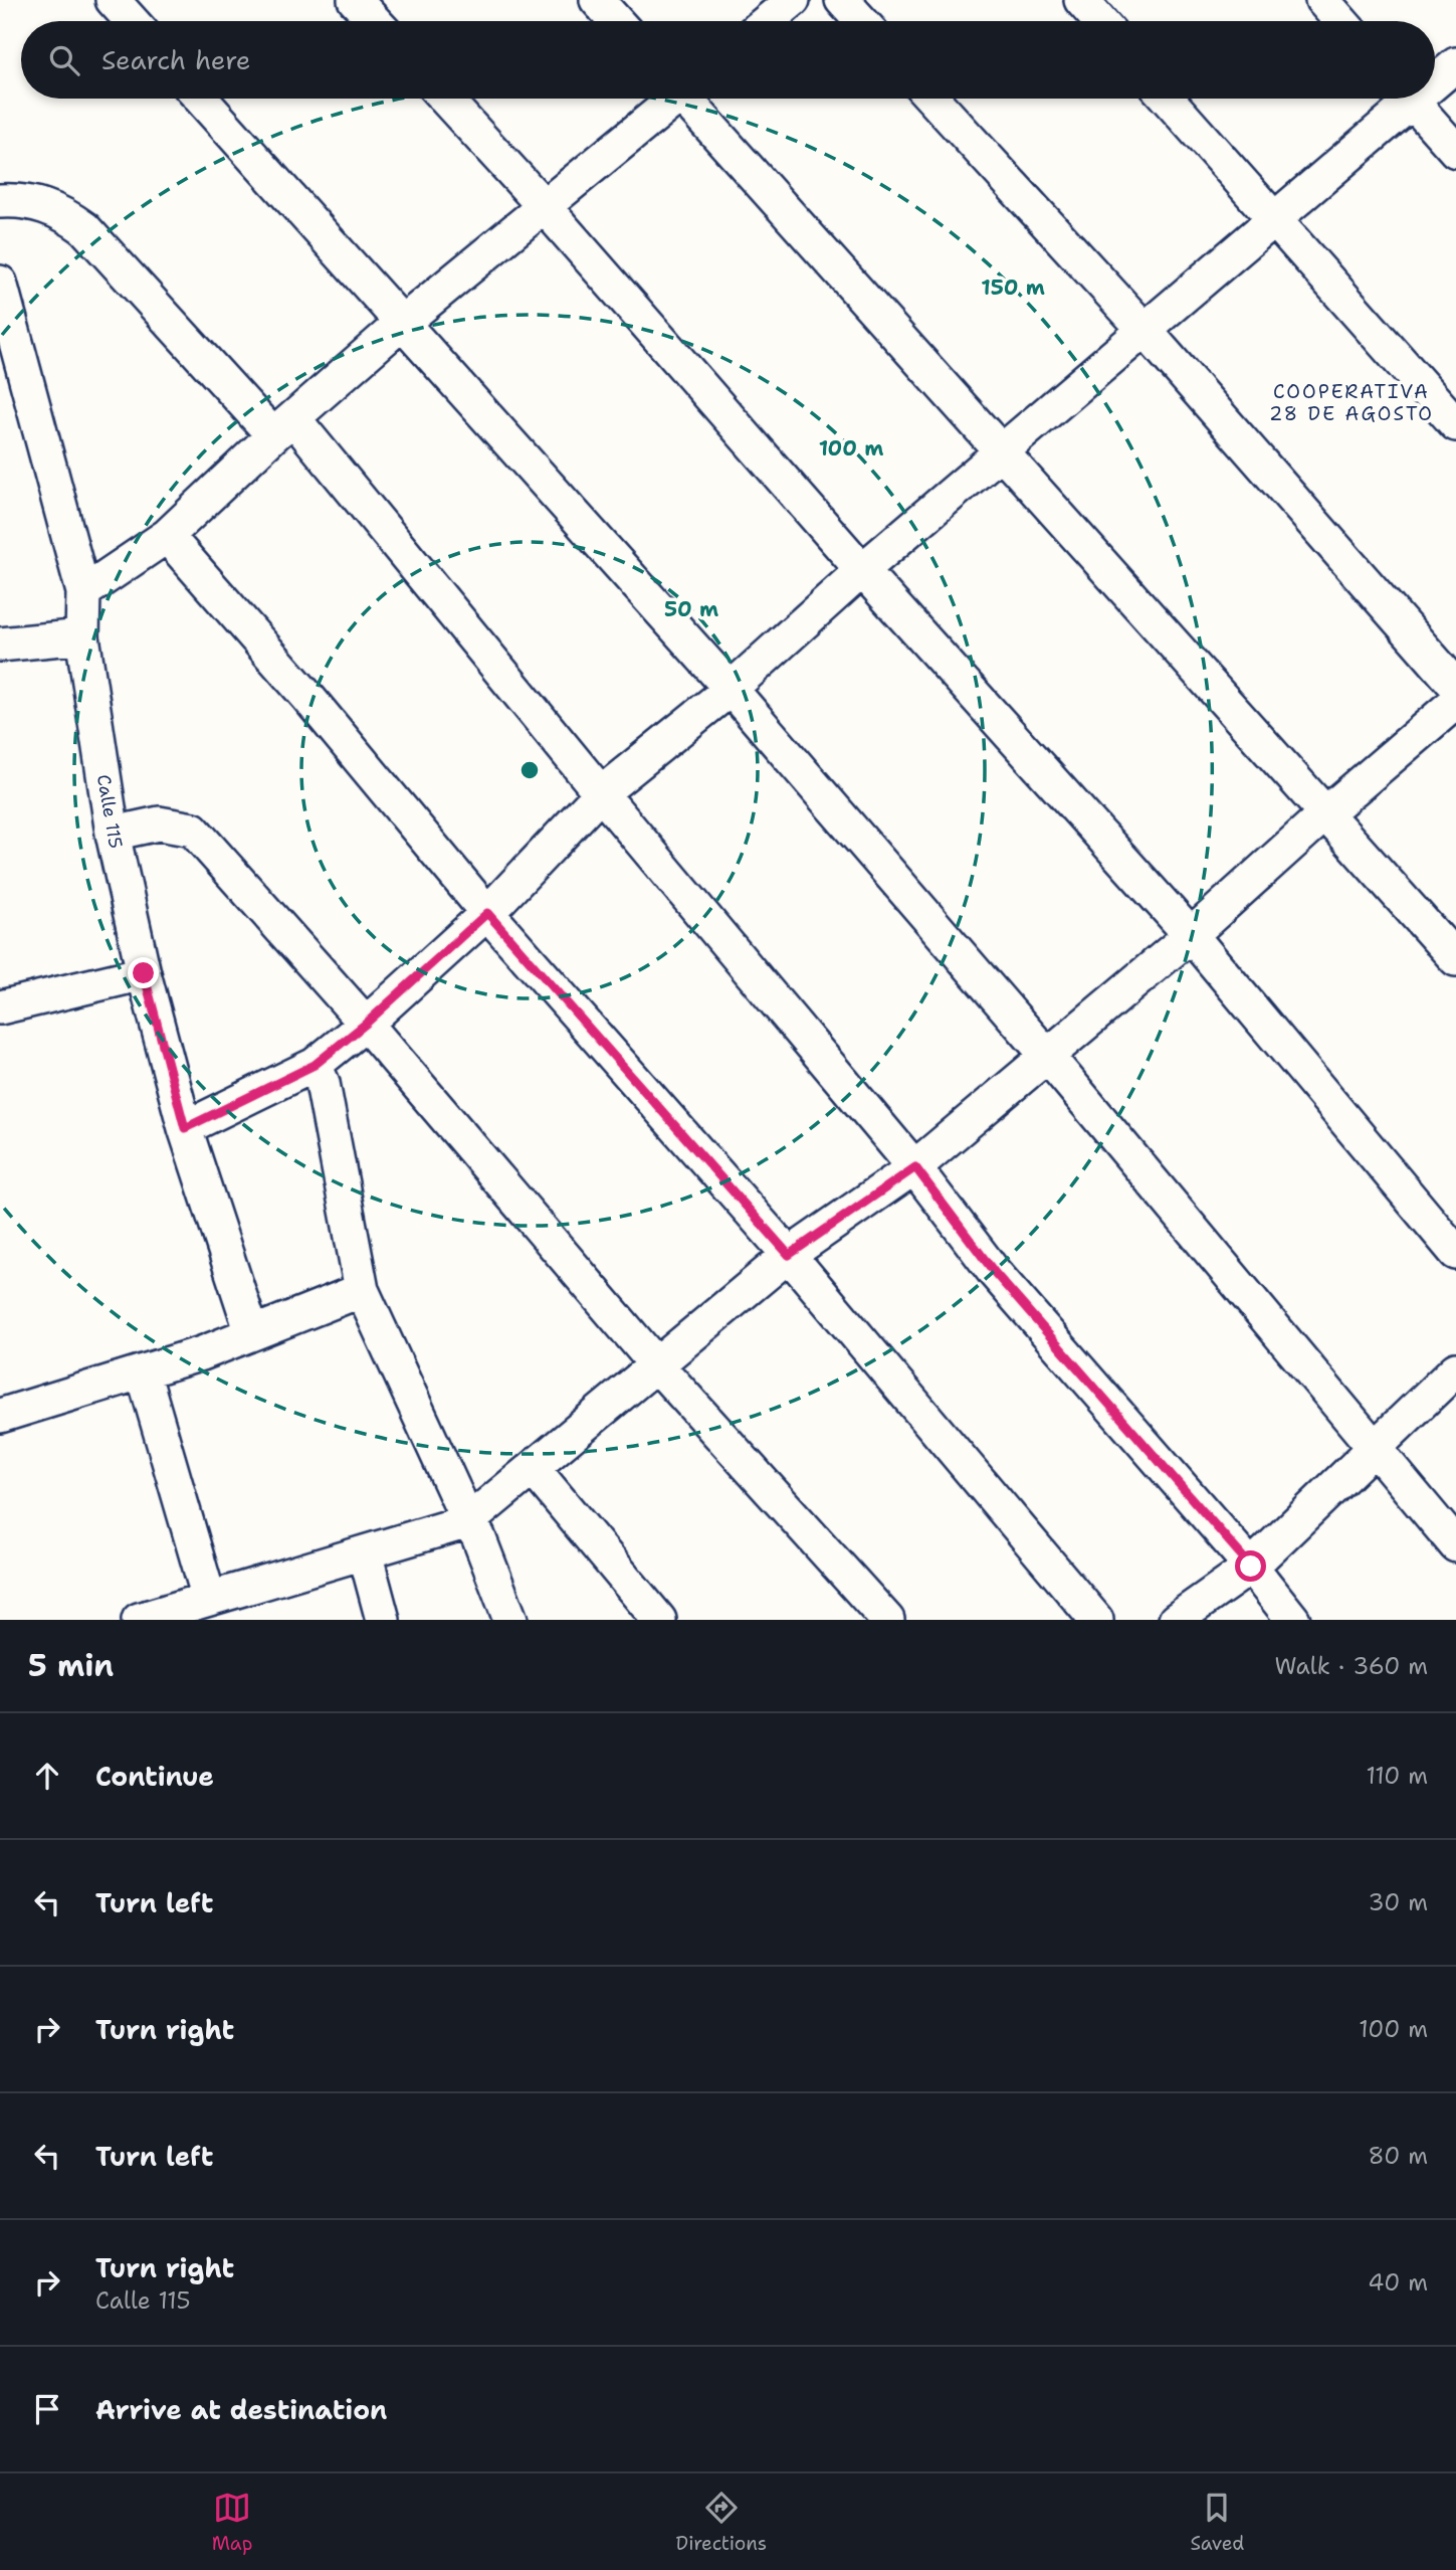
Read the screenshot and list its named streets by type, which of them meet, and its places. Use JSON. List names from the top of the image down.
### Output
{
  "streets": {
    "street": ["Calle 115"]
  },
  "districts": ["COOPERATIVA 28 DE AGOSTO"],
  "page": {
    "search": "Search here",
    "heading": ["5 min", "Walk · 360 m"],
    "list": [
      ["Continue", "110 m"],
      ["Turn left", "30 m"],
      ["Turn right", "100 m"],
      ["Turn left", "80 m"],
      ["Turn right", "Calle 115", "40 m"],
      "Arrive at destination"
    ],
    "nav": ["Map", "Directions", "Saved"]
  },
  "rings": ["150 m", "100 m", "50 m"]
}
